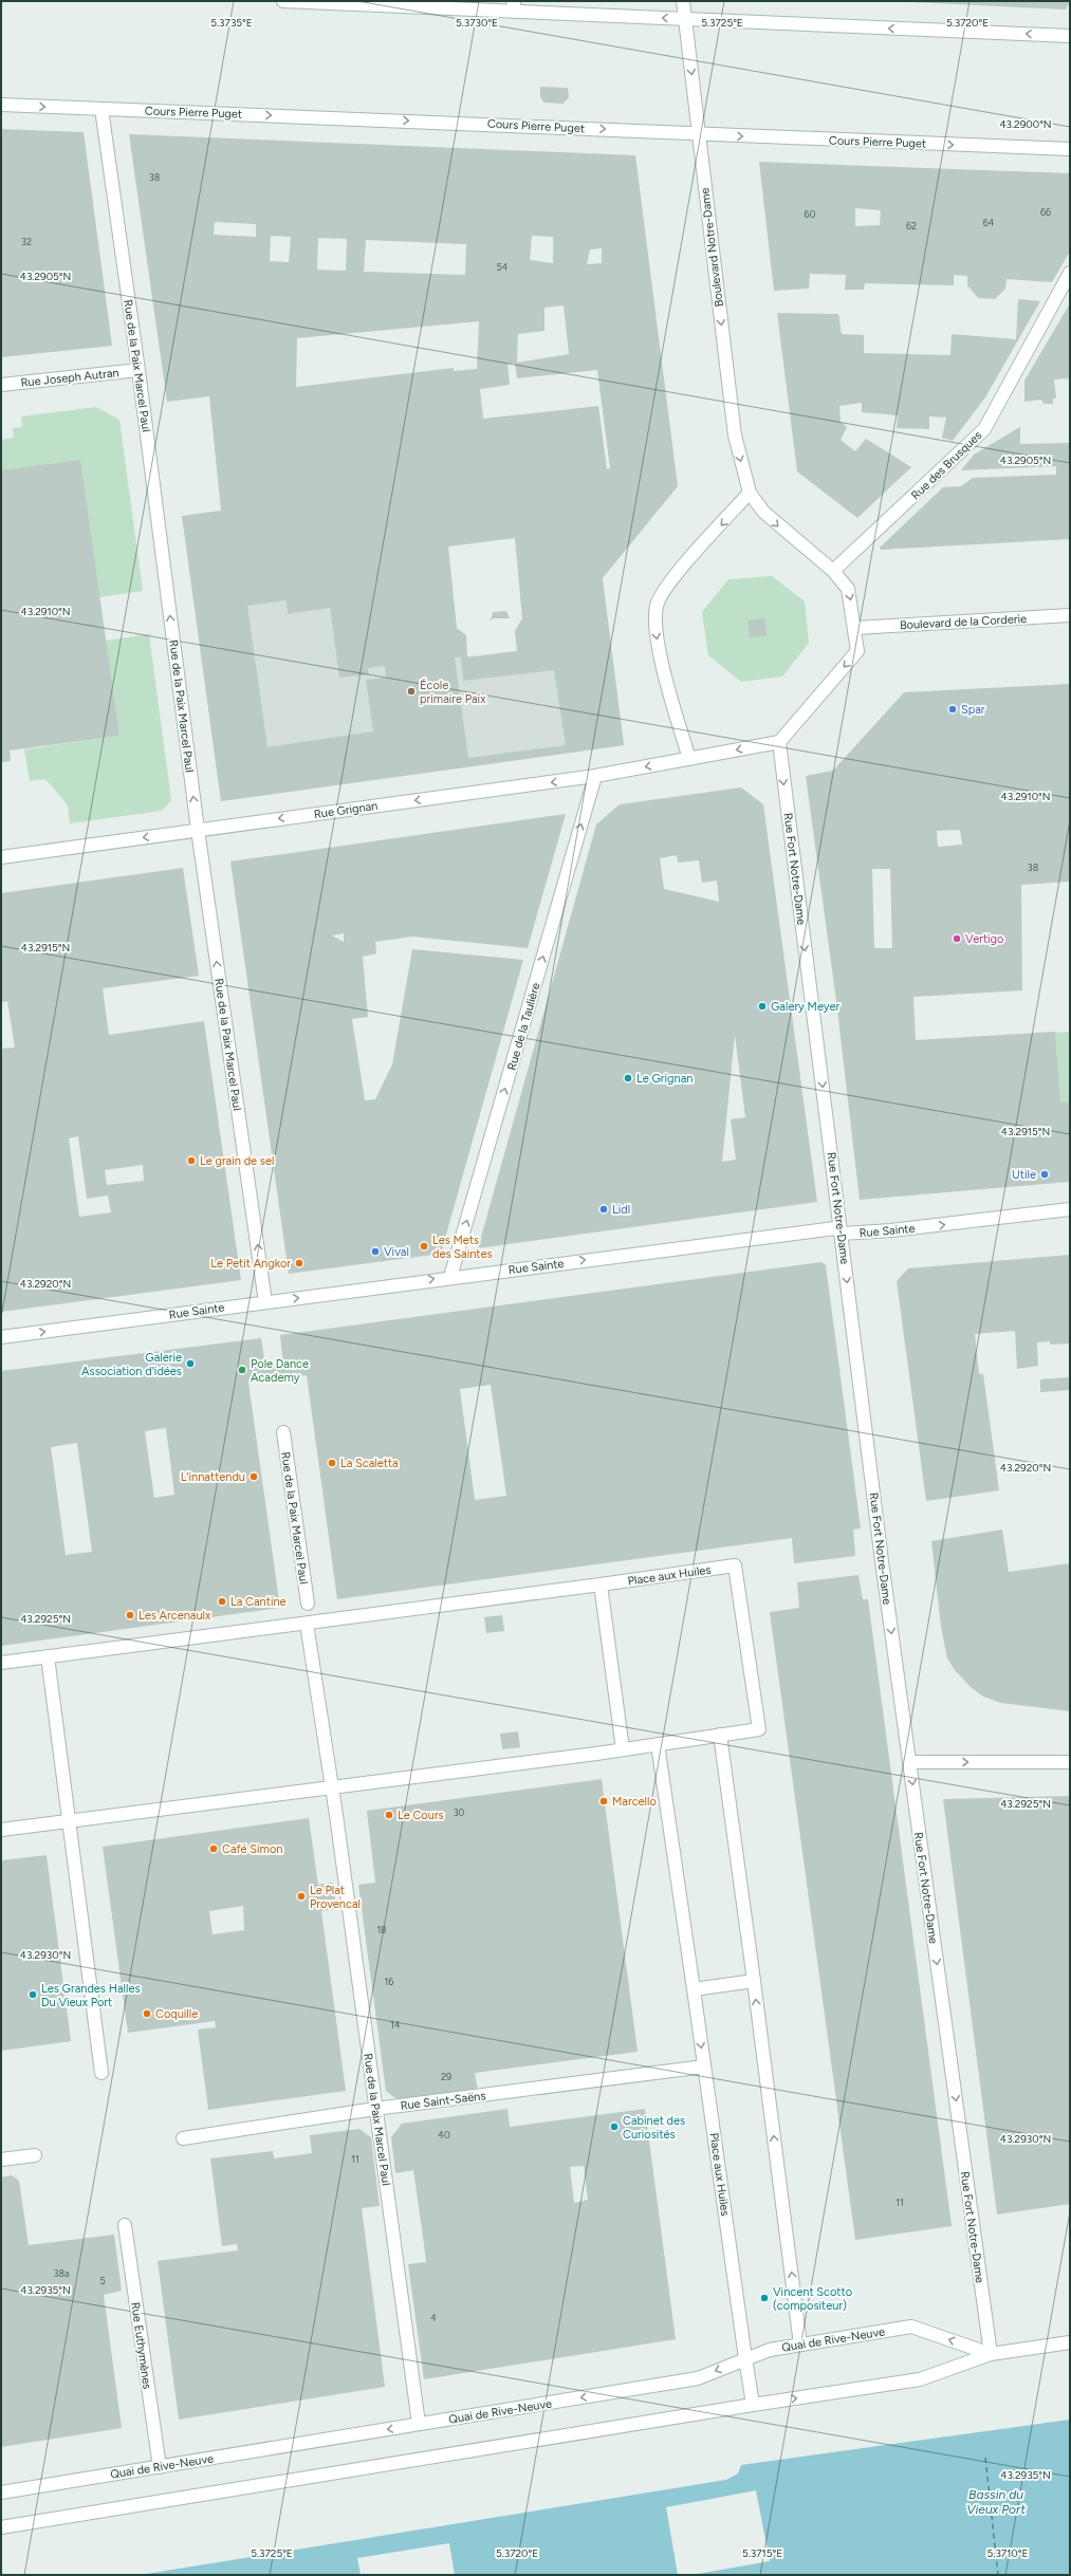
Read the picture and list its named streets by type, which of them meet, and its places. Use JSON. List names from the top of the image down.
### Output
{
  "streets": {
    "street": [
      "Cours Pierre Puget",
      "Boulevard Notre-Dame",
      "Rue de la Paix Marcel Paul",
      "Rue Joseph Autran",
      "Rue des Brusques",
      "Boulevard de la Corderie",
      "Rue Grignan",
      "Rue Fort Notre-Dame",
      "Rue de la Taulière",
      "Rue Sainte",
      "Place aux Huiles",
      "Rue Saint-Saëns",
      "Quai de Rive-Neuve",
      "Rue Euthymènes"
    ]
  },
  "crossings": [
    ["Cours Pierre Puget", "Boulevard Notre-Dame"],
    ["Cours Pierre Puget", "Rue de la Paix Marcel Paul"],
    ["Boulevard Notre-Dame", "Rue des Brusques"],
    ["Boulevard Notre-Dame", "Boulevard de la Corderie"],
    ["Boulevard Notre-Dame", "Rue Grignan"],
    ["Boulevard Notre-Dame", "Rue Fort Notre-Dame"],
    ["Rue de la Paix Marcel Paul", "Rue Joseph Autran"],
    ["Rue de la Paix Marcel Paul", "Rue Grignan"],
    ["Rue de la Paix Marcel Paul", "Rue Sainte"],
    ["Rue de la Paix Marcel Paul", "Place aux Huiles"],
    ["Rue de la Paix Marcel Paul", "Rue Saint-Saëns"],
    ["Rue de la Paix Marcel Paul", "Quai de Rive-Neuve"],
    ["Rue Grignan", "Rue Fort Notre-Dame"],
    ["Rue Grignan", "Rue de la Taulière"],
    ["Rue Fort Notre-Dame", "Rue Sainte"],
    ["Rue Fort Notre-Dame", "Quai de Rive-Neuve"],
    ["Rue de la Taulière", "Rue Sainte"],
    ["Place aux Huiles", "Rue Saint-Saëns"],
    ["Place aux Huiles", "Quai de Rive-Neuve"],
    ["Quai de Rive-Neuve", "Rue Euthymènes"]
  ],
  "one_way": [
    "Cours Pierre Puget",
    "Boulevard Notre-Dame",
    "Rue de la Paix Marcel Paul",
    "Rue Grignan",
    "Rue Fort Notre-Dame",
    "Rue de la Taulière",
    "Rue Sainte"
  ],
  "water": ["Bassin du Vieux Port"],
  "places": [
    "École primaire Paix",
    "Spar",
    "Vertigo",
    "Galery Meyer",
    "Le Grignan",
    "Le grain de sel",
    "Utile",
    "Lidl",
    "Les Mets des Saintes",
    "Vival",
    "Le Petit Angkor",
    "Galerie Association d'idées",
    "Pole Dance Academy",
    "La Scaletta",
    "L'innattendu",
    "La Cantine",
    "Les Arcenaulx",
    "Marcello",
    "Le Cours",
    "Café Simon",
    "Le Plat Provencal",
    "Les Grandes Halles Du Vieux Port",
    "Coquille",
    "Cabinet des Curiosités",
    "Vincent Scotto (compositeur)"
  ],
  "house_numbers": [
    "38",
    "66",
    "60",
    "64",
    "62",
    "32",
    "54",
    "38",
    "30",
    "18",
    "16",
    "14",
    "29",
    "40",
    "11",
    "11",
    "38a",
    "5",
    "4"
  ],
  "coordinates": [
    "5.3735°E",
    "5.3730°E",
    "5.3725°E",
    "5.3720°E",
    "43.2900°N",
    "43.2905°N",
    "43.2910°N",
    "43.2915°N",
    "43.2920°N",
    "43.2925°N",
    "43.2930°N",
    "43.2935°N",
    "5.3715°E",
    "5.3710°E"
  ]
}
